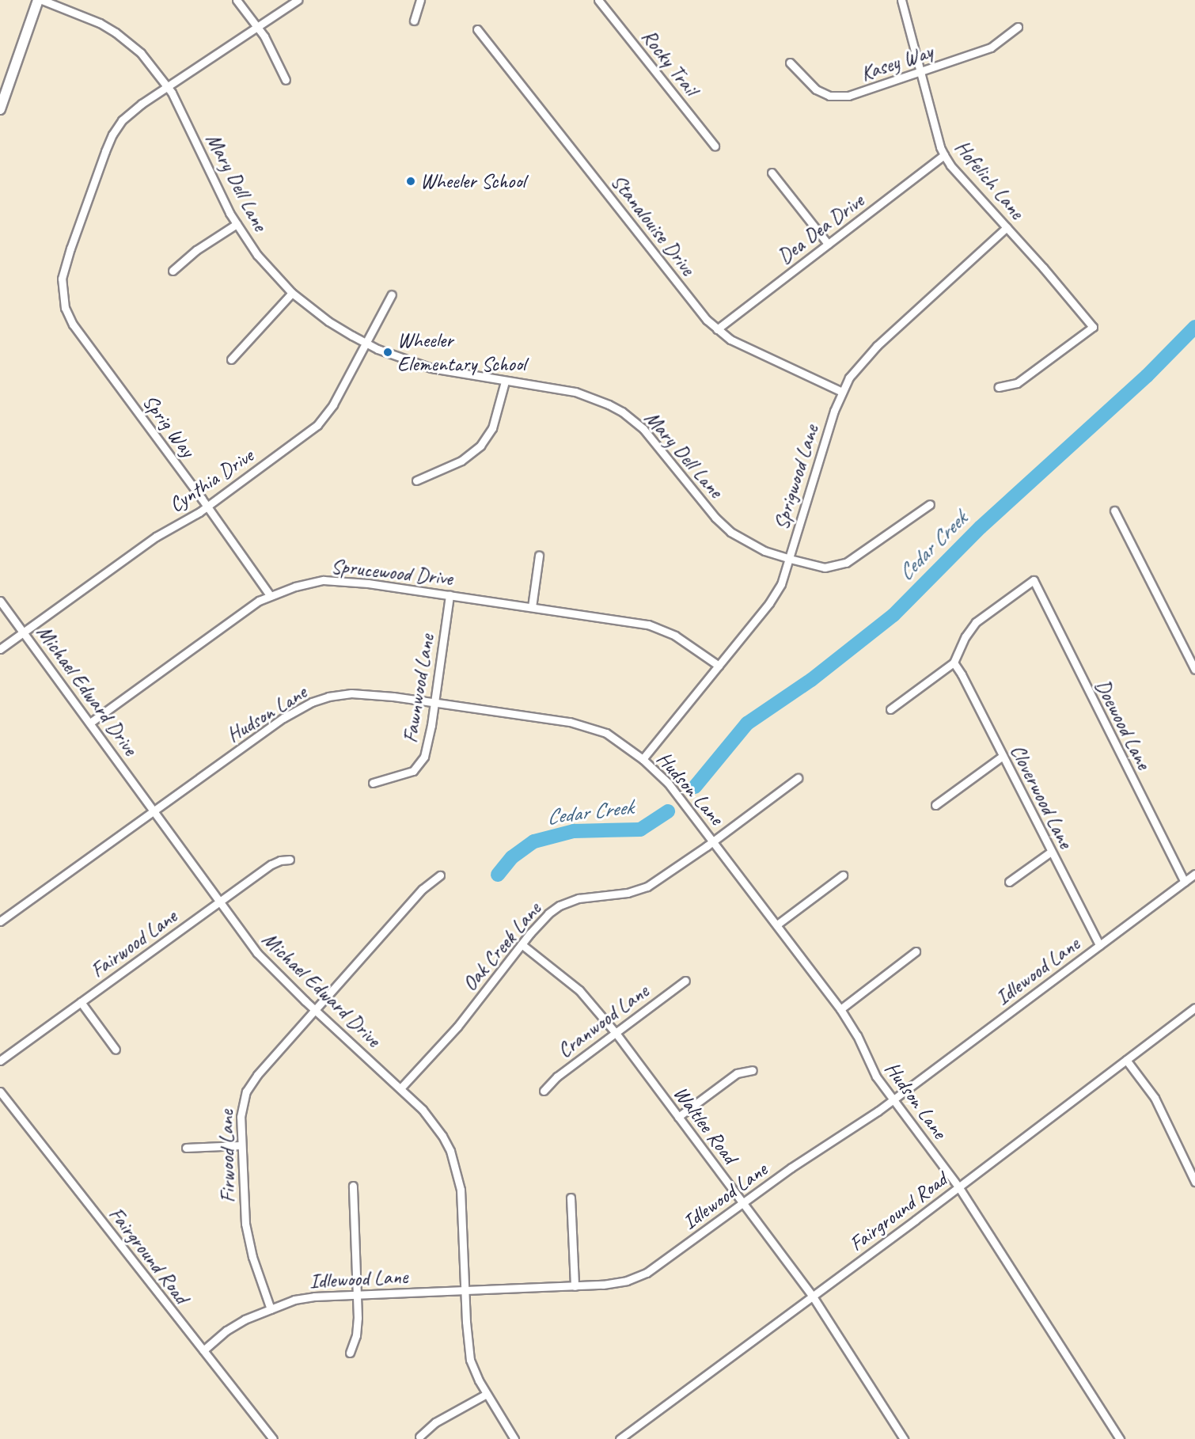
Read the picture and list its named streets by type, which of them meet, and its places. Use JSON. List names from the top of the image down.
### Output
{
  "streets": {
    "street": [
      "Rocky Trail",
      "Kasey Way",
      "Hofelich Lane",
      "Mary Dell Lane",
      "Stanalouise Drive",
      "Dea Dea Drive",
      "Sprig Way",
      "Sprigwood Lane",
      "Cynthia Drive",
      "Sprucewood Drive",
      "Fawnwood Lane",
      "Michael Edward Drive",
      "Hudson Lane",
      "Doewood Lane",
      "Cloverwood Lane",
      "Fairwood Lane",
      "Oak Creek Lane",
      "Idlewood Lane",
      "Cranwood Lane",
      "Waltlee Road",
      "Firwood Lane",
      "Fairground Road"
    ]
  },
  "crossings": [
    ["Kasey Way", "Hofelich Lane"],
    ["Hofelich Lane", "Dea Dea Drive"],
    ["Hofelich Lane", "Sprigwood Lane"],
    ["Mary Dell Lane", "Sprig Way"],
    ["Mary Dell Lane", "Sprigwood Lane"],
    ["Mary Dell Lane", "Cynthia Drive"],
    ["Stanalouise Drive", "Dea Dea Drive"],
    ["Stanalouise Drive", "Sprigwood Lane"],
    ["Sprig Way", "Cynthia Drive"],
    ["Sprig Way", "Sprucewood Drive"],
    ["Sprigwood Lane", "Sprucewood Drive"],
    ["Sprigwood Lane", "Hudson Lane"],
    ["Cynthia Drive", "Michael Edward Drive"],
    ["Sprucewood Drive", "Fawnwood Lane"],
    ["Sprucewood Drive", "Michael Edward Drive"],
    ["Fawnwood Lane", "Hudson Lane"],
    ["Michael Edward Drive", "Hudson Lane"],
    ["Michael Edward Drive", "Fairwood Lane"],
    ["Michael Edward Drive", "Oak Creek Lane"],
    ["Michael Edward Drive", "Idlewood Lane"],
    ["Michael Edward Drive", "Firwood Lane"],
    ["Hudson Lane", "Oak Creek Lane"],
    ["Hudson Lane", "Idlewood Lane"],
    ["Hudson Lane", "Fairground Road"],
    ["Doewood Lane", "Cloverwood Lane"],
    ["Doewood Lane", "Idlewood Lane"],
    ["Cloverwood Lane", "Idlewood Lane"],
    ["Oak Creek Lane", "Waltlee Road"],
    ["Idlewood Lane", "Waltlee Road"],
    ["Idlewood Lane", "Firwood Lane"],
    ["Idlewood Lane", "Fairground Road"],
    ["Cranwood Lane", "Waltlee Road"],
    ["Waltlee Road", "Fairground Road"]
  ],
  "water": ["Cedar Creek"],
  "places": ["Wheeler School", "Wheeler Elementary School"]
}
